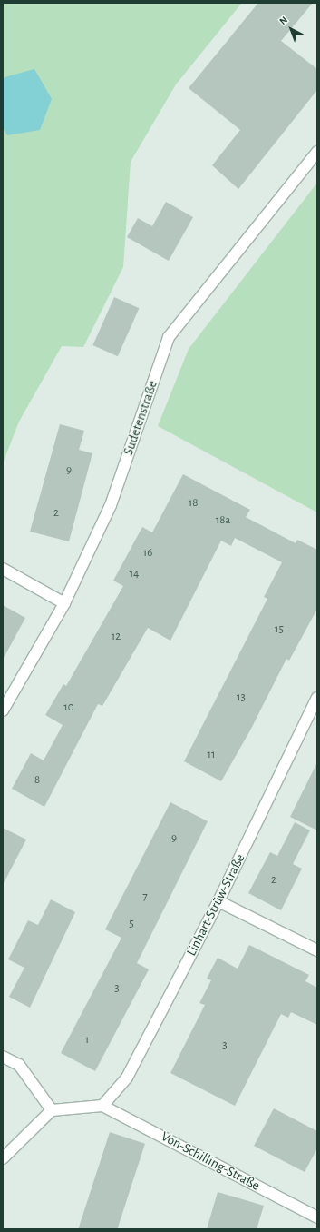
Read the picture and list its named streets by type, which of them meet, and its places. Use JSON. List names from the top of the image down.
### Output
{
  "streets": {
    "street": ["Sudetenstraße", "Linhart-Strüw-Straße", "Von-Schilling-Straße"]
  },
  "crossings": [
    ["Linhart-Strüw-Straße", "Von-Schilling-Straße"]
  ],
  "house_numbers": [
    "9",
    "18",
    "2",
    "18a",
    "16",
    "14",
    "15",
    "12",
    "13",
    "10",
    "11",
    "8",
    "9",
    "2",
    "7",
    "5",
    "3",
    "1",
    "3"
  ],
  "north": "top left"
}
